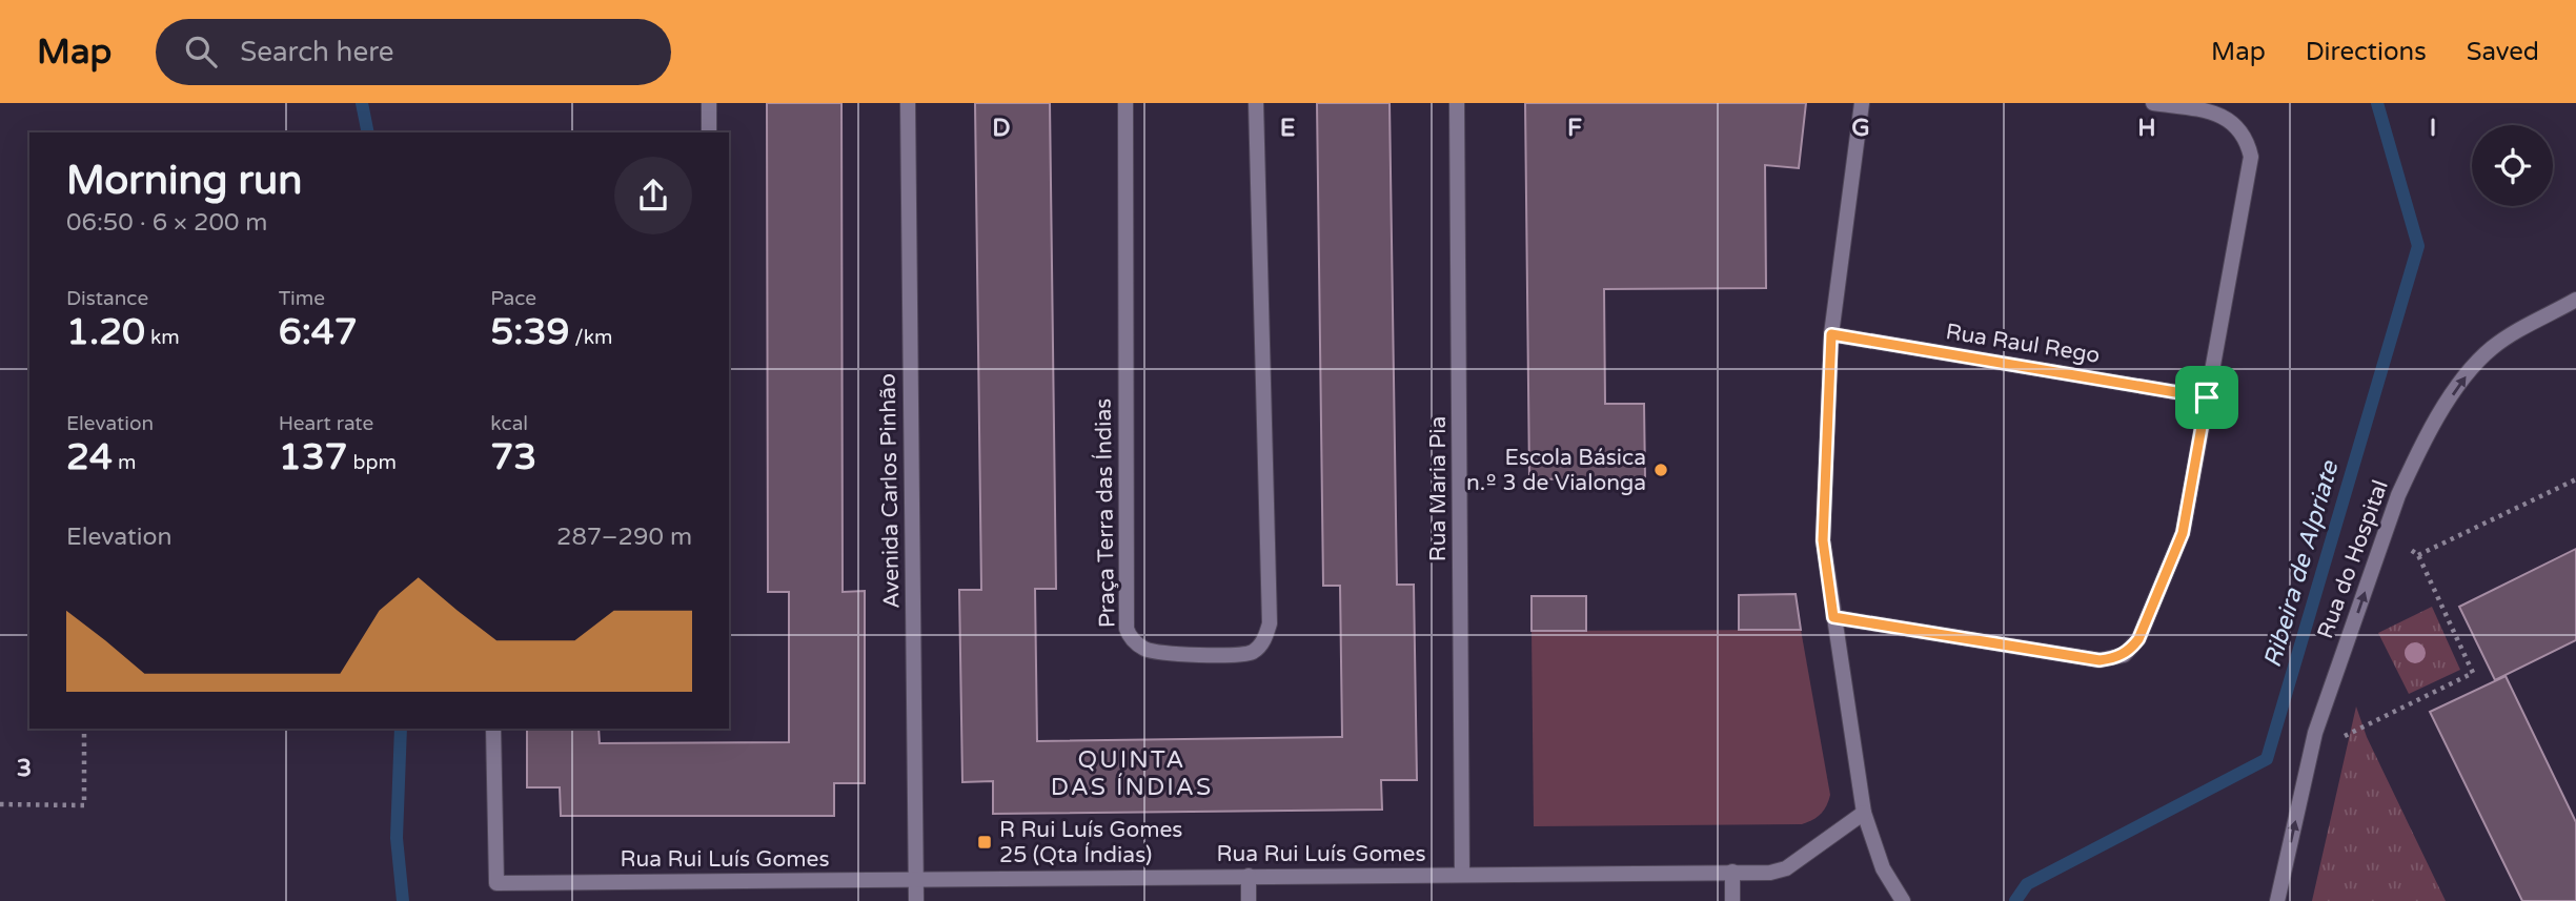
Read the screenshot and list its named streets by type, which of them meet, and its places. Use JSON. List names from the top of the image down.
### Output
{
  "streets": {
    "street": [
      "Rua Raul Rego",
      "Rua Maria Pia",
      "Avenida Carlos Pinhão",
      "Praça Terra das Índias",
      "Rua do Hospital",
      "Rua Rui Luís Gomes"
    ]
  },
  "crossings": [
    ["Rua Maria Pia", "Rua Rui Luís Gomes"],
    ["Avenida Carlos Pinhão", "Rua Rui Luís Gomes"]
  ],
  "one_way": ["Rua do Hospital"],
  "districts": ["QUINTA DAS ÍNDIAS"],
  "water": ["Ribeira de Alpriate"],
  "places": {
    "other": ["Escola Básica n.º 3 de Vialonga"],
    "transit": ["R Rui Luís Gomes 25 (Qta Índias)"]
  },
  "page": {
    "header": "Map",
    "search": "Search here",
    "nav": ["Map", "Directions", "Saved"],
    "heading": ["Morning run", "06:50 · 6 × 200 m"],
    "stats": [
      ["Distance", "1.20 km"],
      ["Time", "6:47"],
      ["Pace", "5:39 /km"],
      ["Elevation", "24 m"],
      ["Heart rate", "137 bpm"],
      ["kcal", "73"]
    ],
    "chart": ["Elevation", "287–290 m"]
  },
  "grid": {
    "columns": [
      "D",
      "E",
      "F",
      "G",
      "H",
      "I"
    ],
    "rows": ["3"]
  }
}
